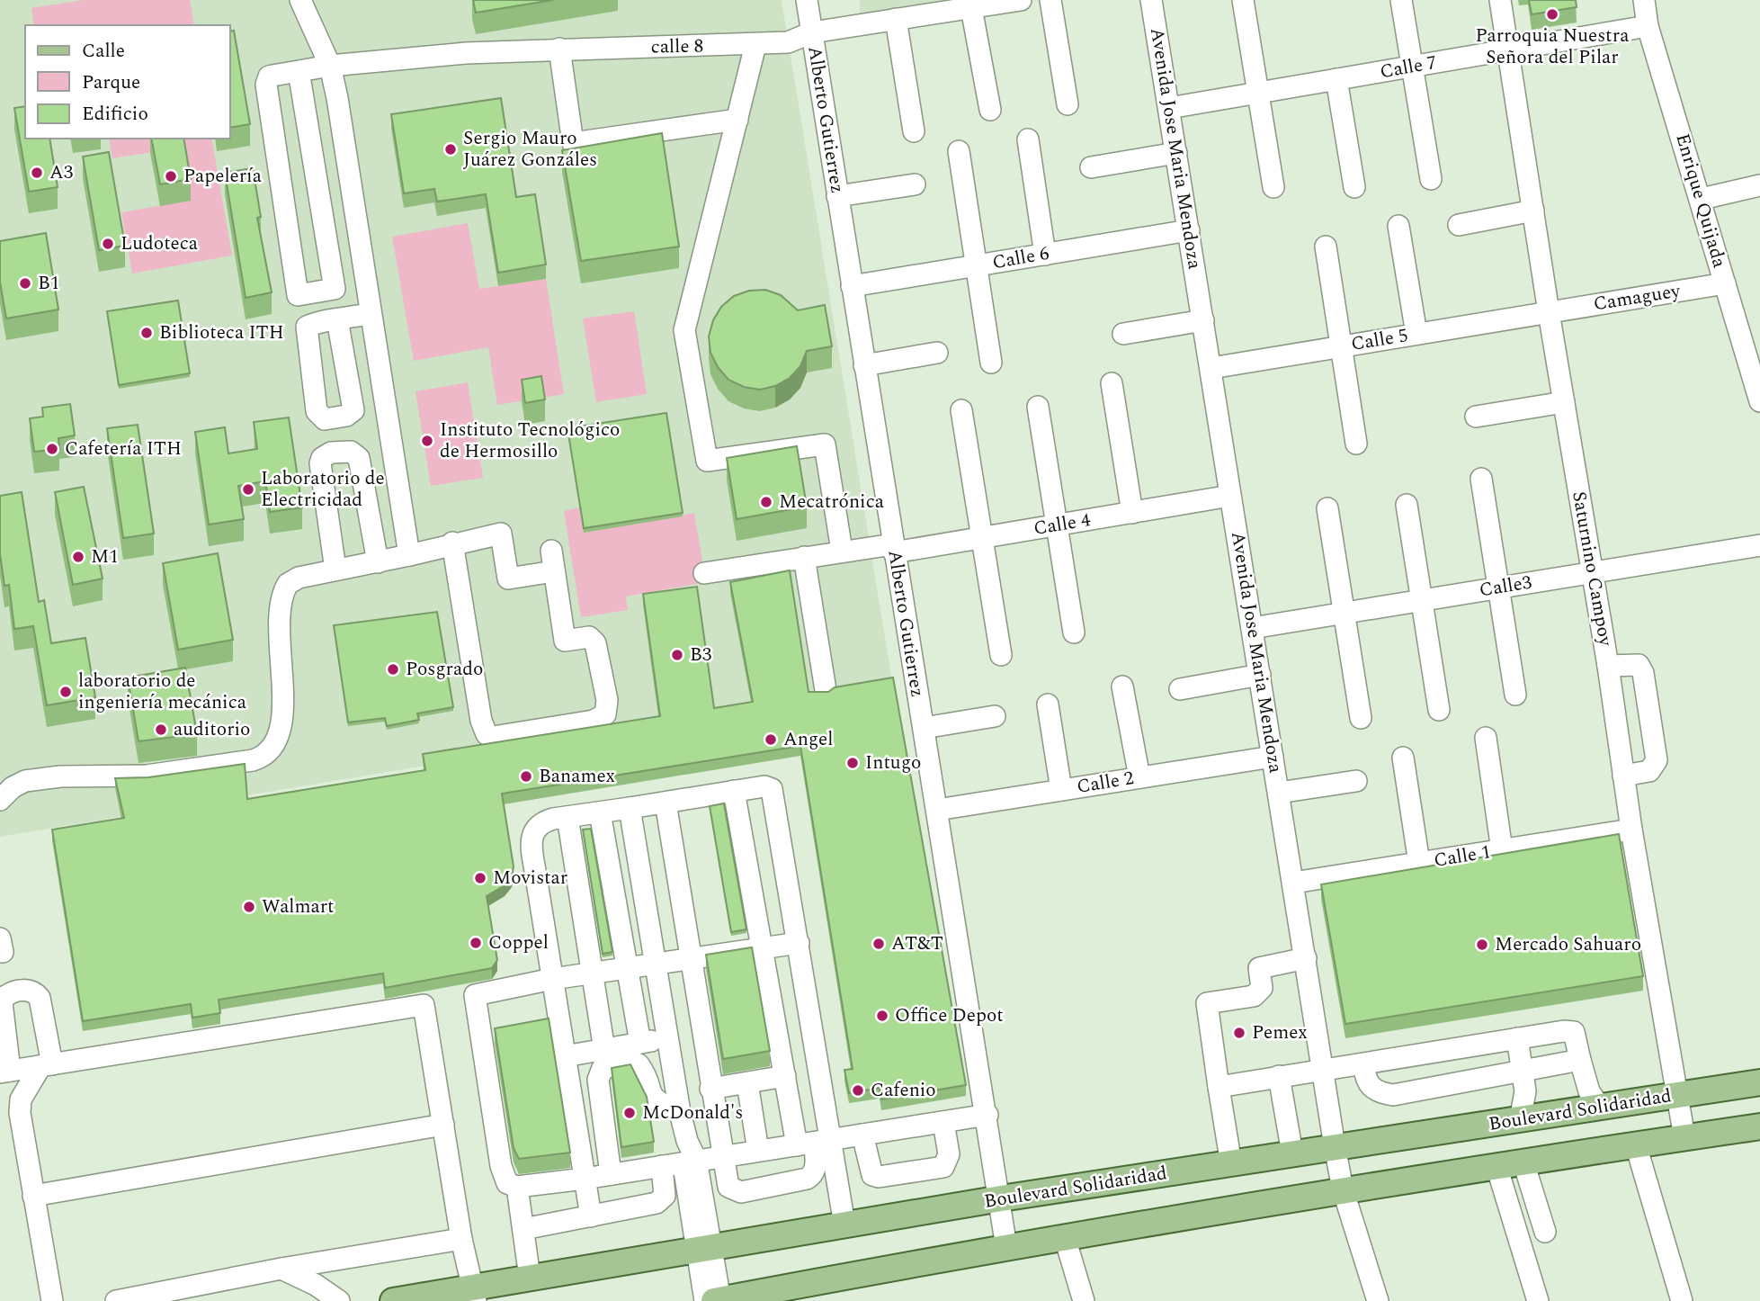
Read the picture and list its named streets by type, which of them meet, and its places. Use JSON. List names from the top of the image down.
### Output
{
  "streets": {
    "main road": ["Boulevard Solidaridad"],
    "street": [
      "calle 8",
      "Calle 7",
      "Alberto Gutierrez",
      "Avenida Jose Maria Mendoza",
      "Enrique Quijada",
      "Calle 6",
      "Camaguey",
      "Calle 5",
      "Calle 4",
      "Saturnino Campoy",
      "Calle3",
      "Calle 2",
      "Calle 1"
    ]
  },
  "crossings": [
    ["calle 8", "Alberto Gutierrez"],
    ["Calle 7", "Avenida Jose Maria Mendoza"],
    ["Calle 7", "Enrique Quijada"],
    ["Calle 7", "Saturnino Campoy"],
    ["Alberto Gutierrez", "Calle 6"],
    ["Alberto Gutierrez", "Calle 4"],
    ["Alberto Gutierrez", "Calle 2"],
    ["Alberto Gutierrez", "Boulevard Solidaridad"],
    ["Avenida Jose Maria Mendoza", "Calle 6"],
    ["Avenida Jose Maria Mendoza", "Calle 5"],
    ["Avenida Jose Maria Mendoza", "Calle 4"],
    ["Avenida Jose Maria Mendoza", "Calle3"],
    ["Avenida Jose Maria Mendoza", "Calle 2"],
    ["Avenida Jose Maria Mendoza", "Calle 1"],
    ["Avenida Jose Maria Mendoza", "Boulevard Solidaridad"],
    ["Enrique Quijada", "Camaguey"],
    ["Camaguey", "Calle 5"],
    ["Camaguey", "Saturnino Campoy"],
    ["Calle 5", "Saturnino Campoy"],
    ["Saturnino Campoy", "Calle3"],
    ["Saturnino Campoy", "Calle 1"],
    ["Saturnino Campoy", "Boulevard Solidaridad"]
  ],
  "places": [
    "Parroquia Nuestra Señora del Pilar",
    "Sergio Mauro Juárez Gonzáles",
    "A3",
    "Papelería",
    "Ludoteca",
    "B1",
    "Biblioteca ITH",
    "Instituto Tecnológico de Hermosillo",
    "Cafetería ITH",
    "Laboratorio de Electricidad",
    "Mecatrónica",
    "M1",
    "B3",
    "Posgrado",
    "laboratorio de ingeniería mecánica",
    "auditorio",
    "Angel",
    "Intugo",
    "Banamex",
    "Movistar",
    "Walmart",
    "Coppel",
    "AT&T",
    "Mercado Sahuaro",
    "Office Depot",
    "Pemex",
    "Cafenio",
    "McDonald's"
  ],
  "legend": ["Calle", "Parque", "Edificio"]
}
